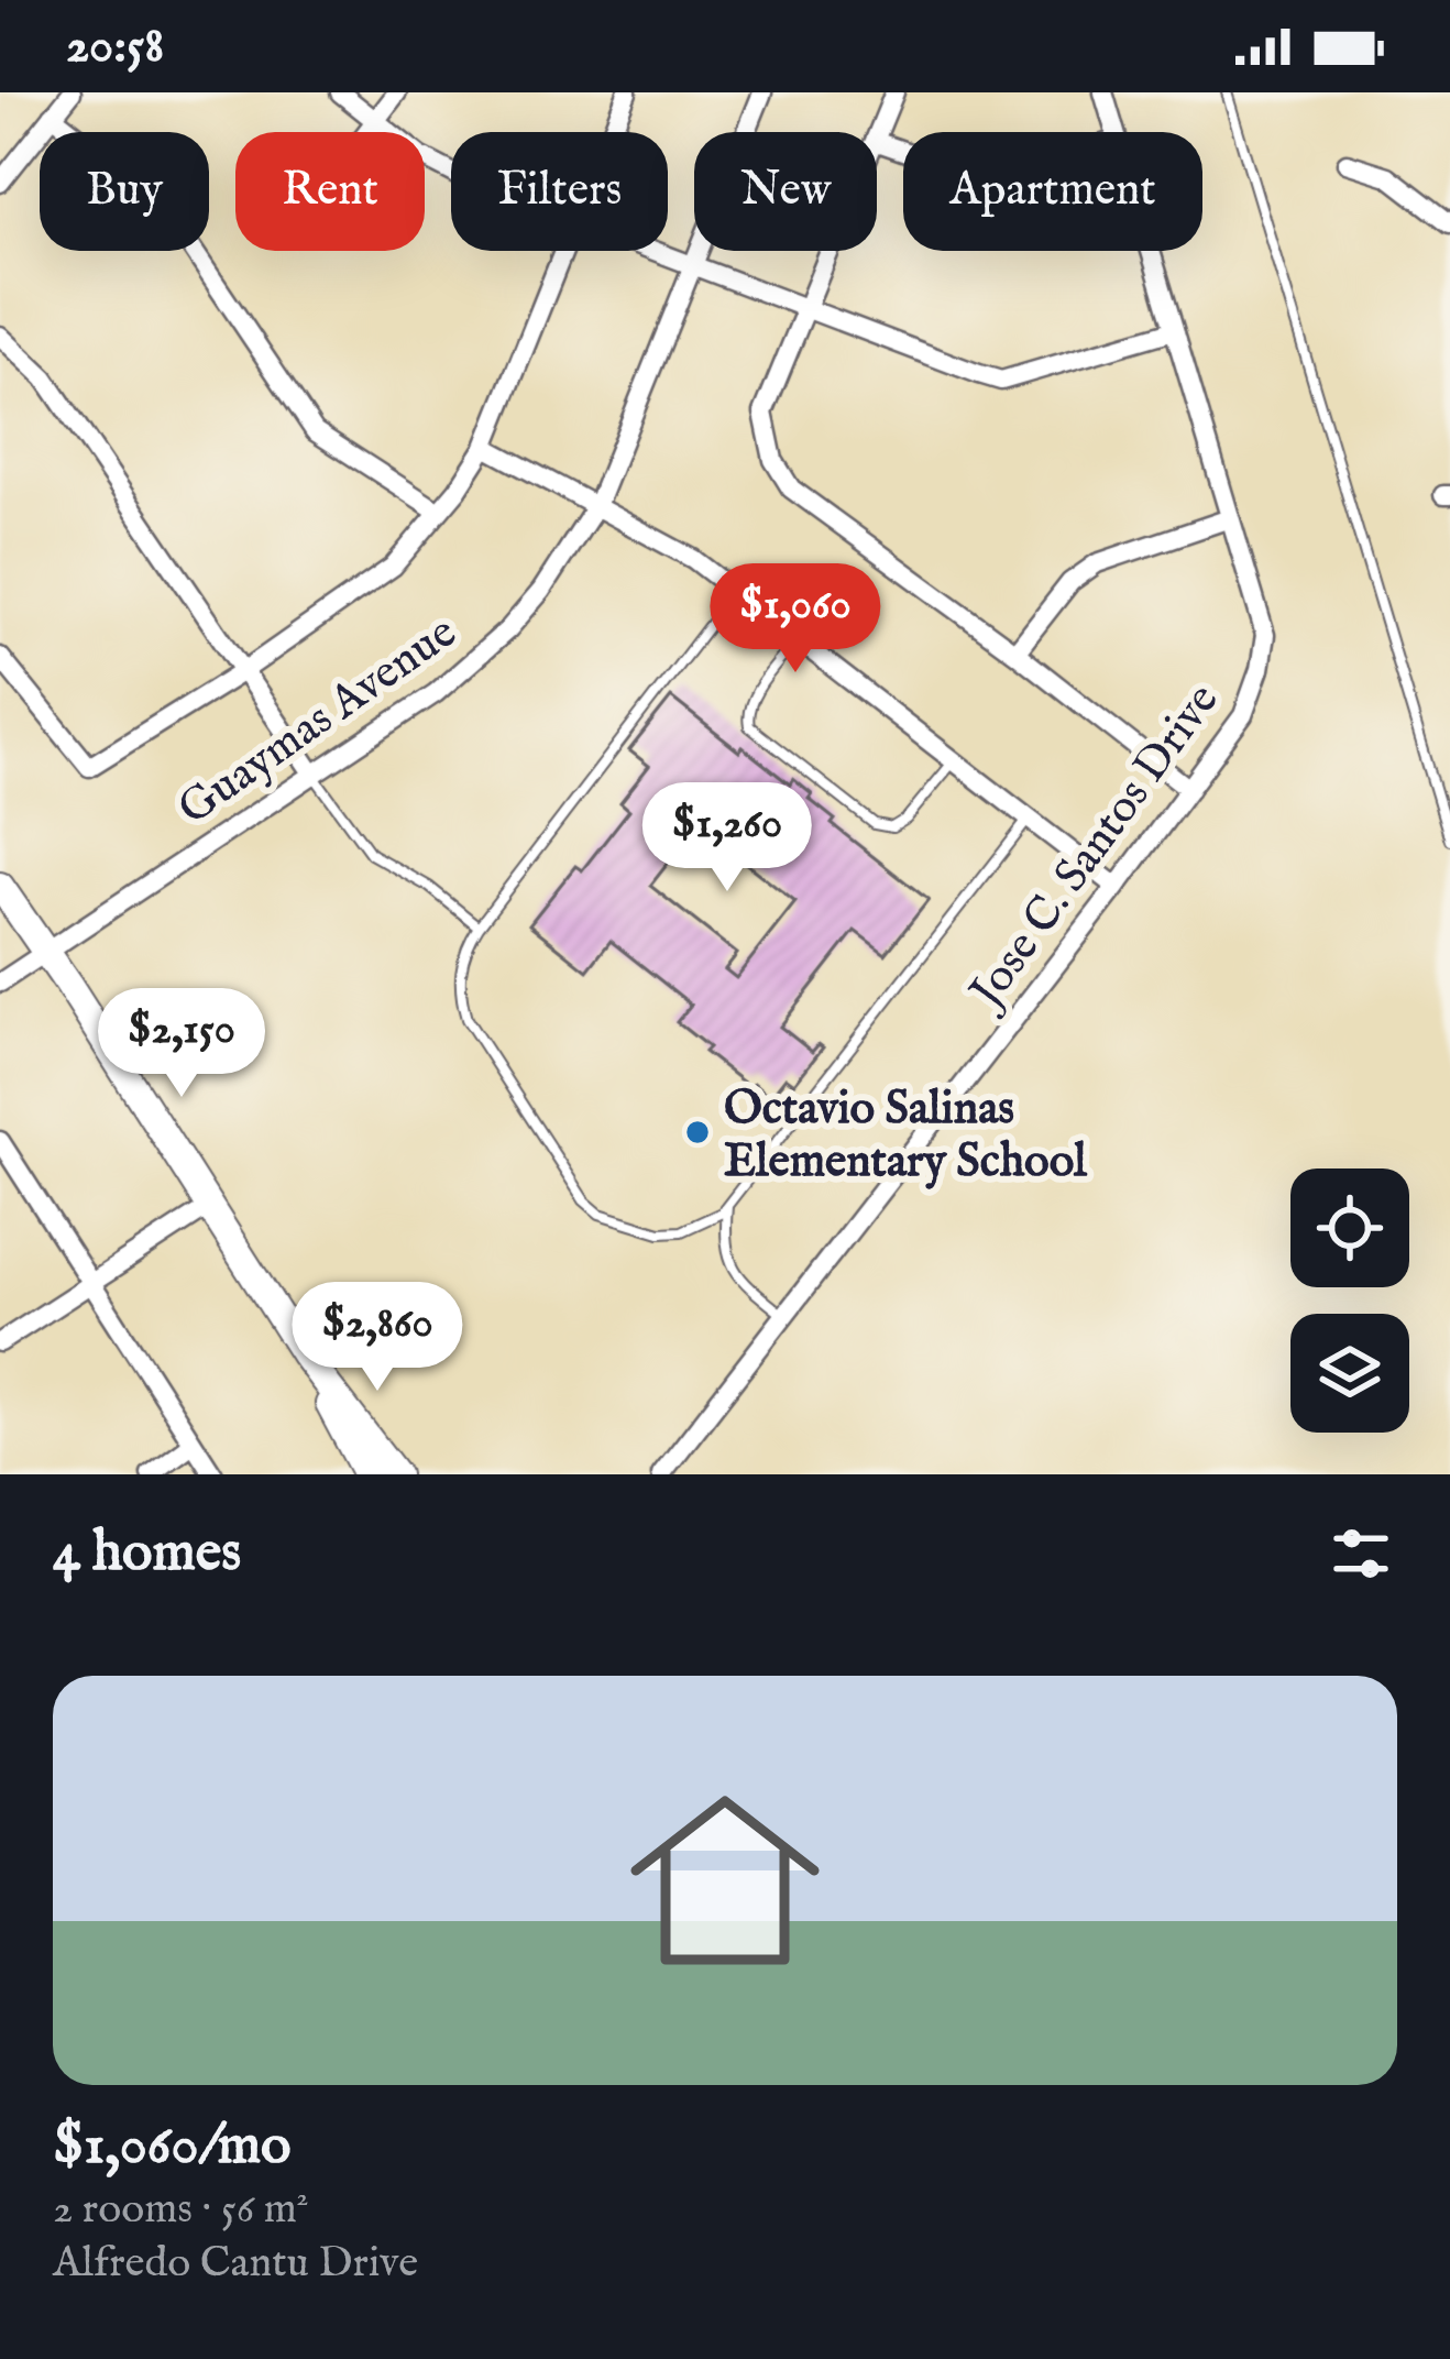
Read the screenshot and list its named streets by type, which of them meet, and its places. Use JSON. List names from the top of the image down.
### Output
{
  "streets": {
    "street": ["Guaymas Avenue", "Jose C. Santos Drive"]
  },
  "places": ["Octavio Salinas Elementary School"],
  "page": {
    "status": "20:58",
    "chip": [
      "Buy",
      "Rent",
      "Filters",
      "New",
      "Apartment"
    ],
    "price": [
      "$1,060",
      "$1,260",
      "$2,150",
      "$2,860"
    ],
    "heading": "4 homes",
    "list": [
      {
        "name": "$1,060/mo",
        "note": "2 rooms · 56 m² · Alfredo Cantu Drive"
      }
    ]
  }
}
